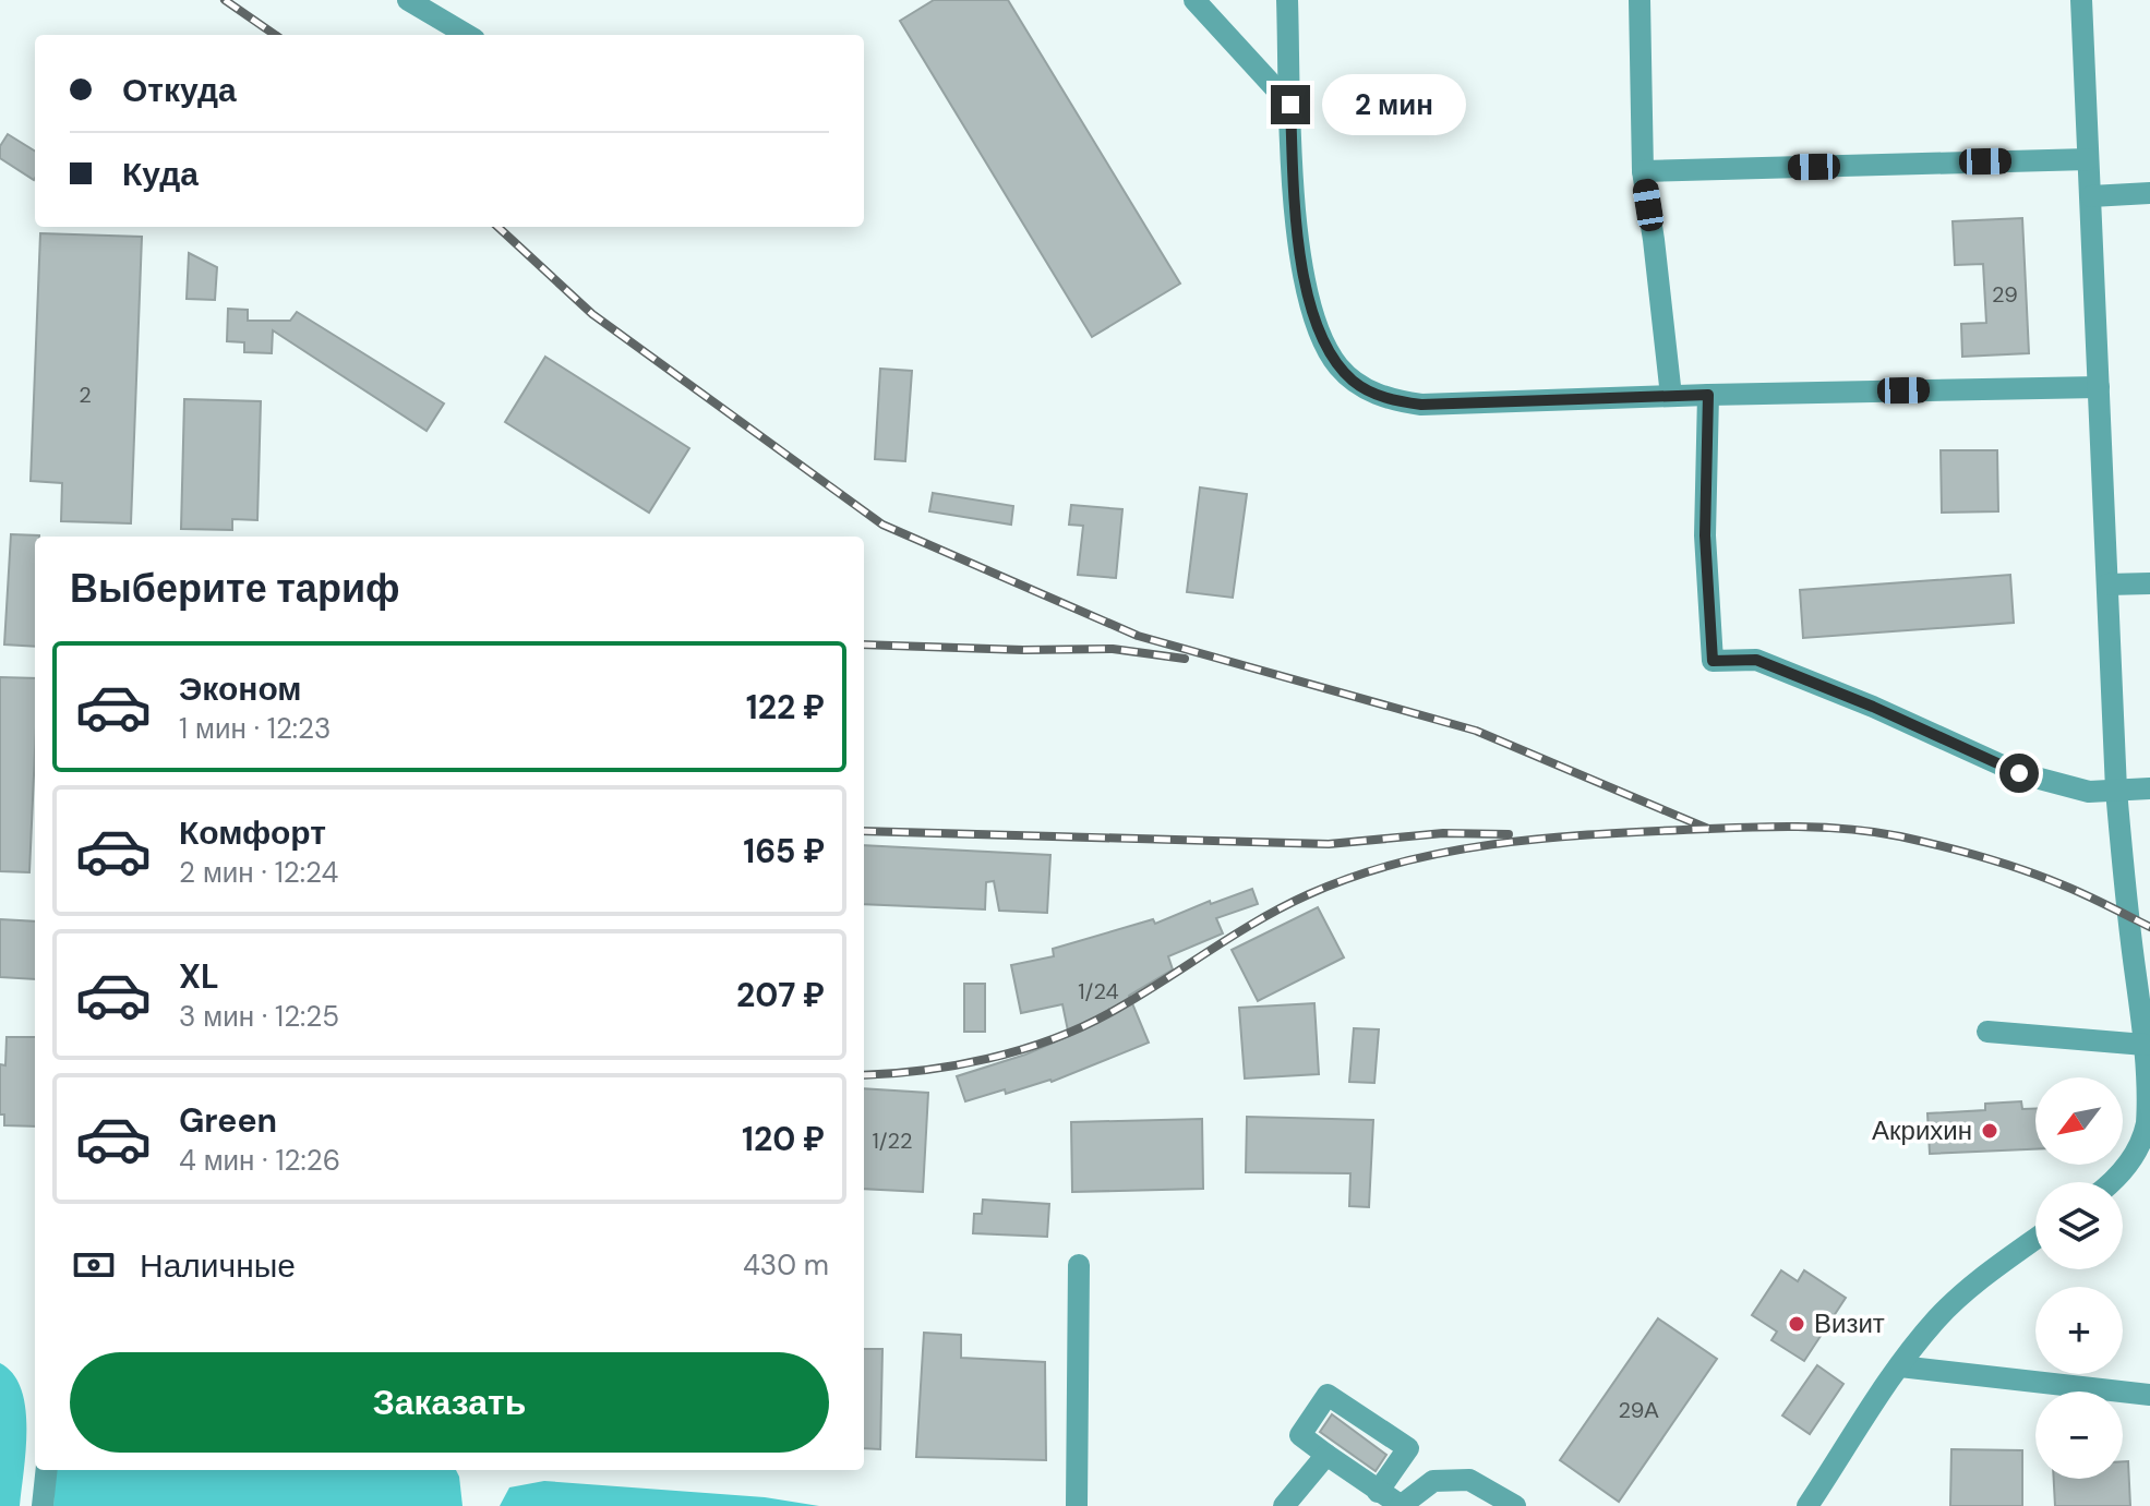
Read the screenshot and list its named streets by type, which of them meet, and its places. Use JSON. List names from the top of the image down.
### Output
{
  "places": ["Акрихин", "Визит"],
  "house_numbers": [
    "29",
    "2",
    "1/24",
    "1/22",
    "29А"
  ],
  "north": "bottom left",
  "page": {
    "banner": ["Откуда", "Куда"],
    "bubble": "2 мин",
    "heading": "Выберите тариф",
    "list": [
      {
        "name": "Эконом",
        "note": "1 мин · 12:23",
        "value": "122 ₽"
      },
      {
        "name": "Комфорт",
        "note": "2 мин · 12:24",
        "value": "165 ₽"
      },
      {
        "name": "XL",
        "note": "3 мин · 12:25",
        "value": "207 ₽"
      },
      {
        "name": "Green",
        "note": "4 мин · 12:26",
        "value": "120 ₽"
      }
    ],
    "map_buttons": ["+", "−"],
    "pay": ["Наличные", "430 m"],
    "buttons": "Заказать"
  }
}
